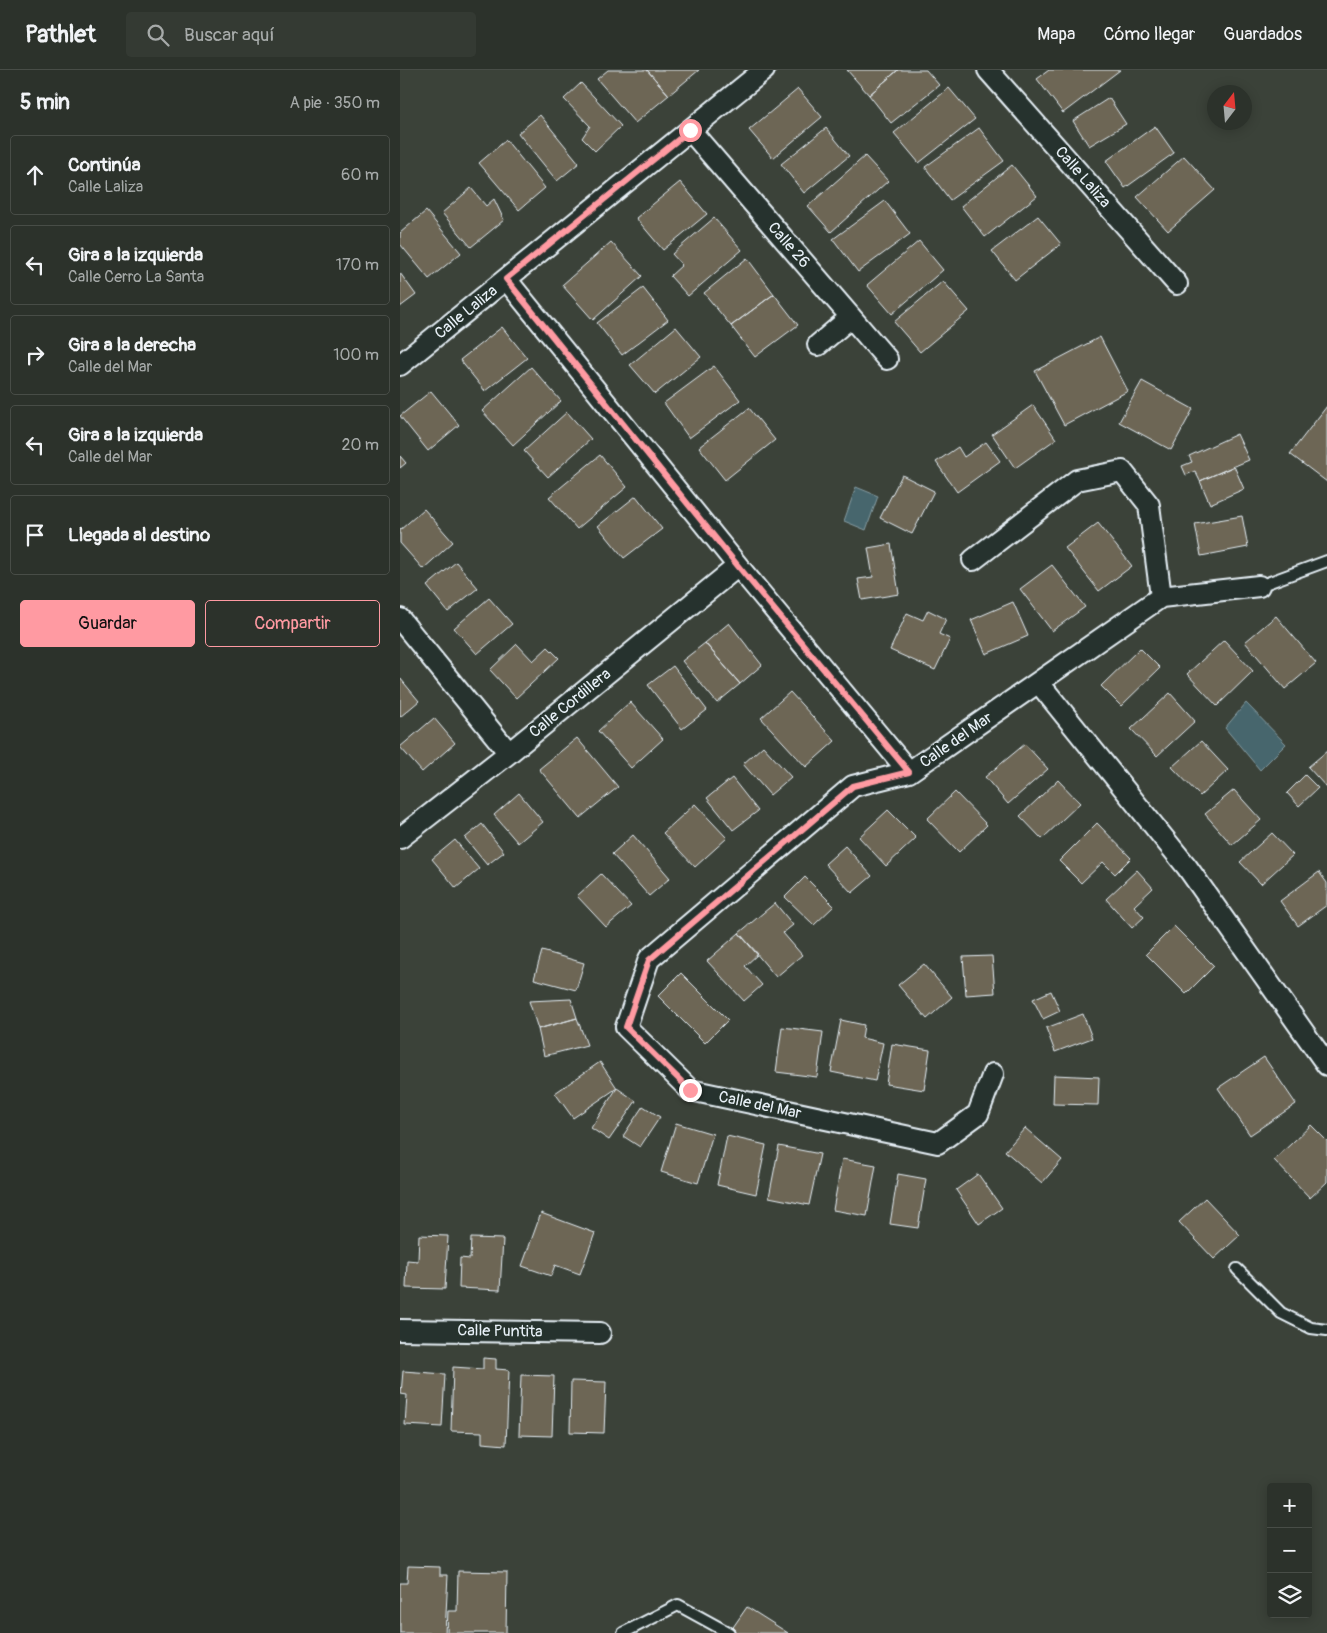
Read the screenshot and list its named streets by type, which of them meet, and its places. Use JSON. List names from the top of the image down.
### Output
{
  "streets": {
    "street": [
      "Calle Laliza",
      "Calle 26",
      "Calle Cordillera",
      "Calle del Mar",
      "Calle Puntita"
    ]
  },
  "crossings": [
    ["Calle Laliza", "Calle 26"]
  ],
  "north": "top",
  "page": {
    "header": "Pathlet",
    "search": "Buscar aquí",
    "nav": ["Mapa", "Cómo llegar", "Guardados"],
    "heading": ["5 min", "A pie · 350 m"],
    "list": [
      ["Continúa", "Calle Laliza", "60 m"],
      ["Gira a la izquierda", "Calle Cerro La Santa", "170 m"],
      ["Gira a la derecha", "Calle del Mar", "100 m"],
      ["Gira a la izquierda", "Calle del Mar", "20 m"],
      "Llegada al destino"
    ],
    "buttons": ["Guardar", "Compartir"],
    "map_buttons": ["+", "−"]
  }
}
